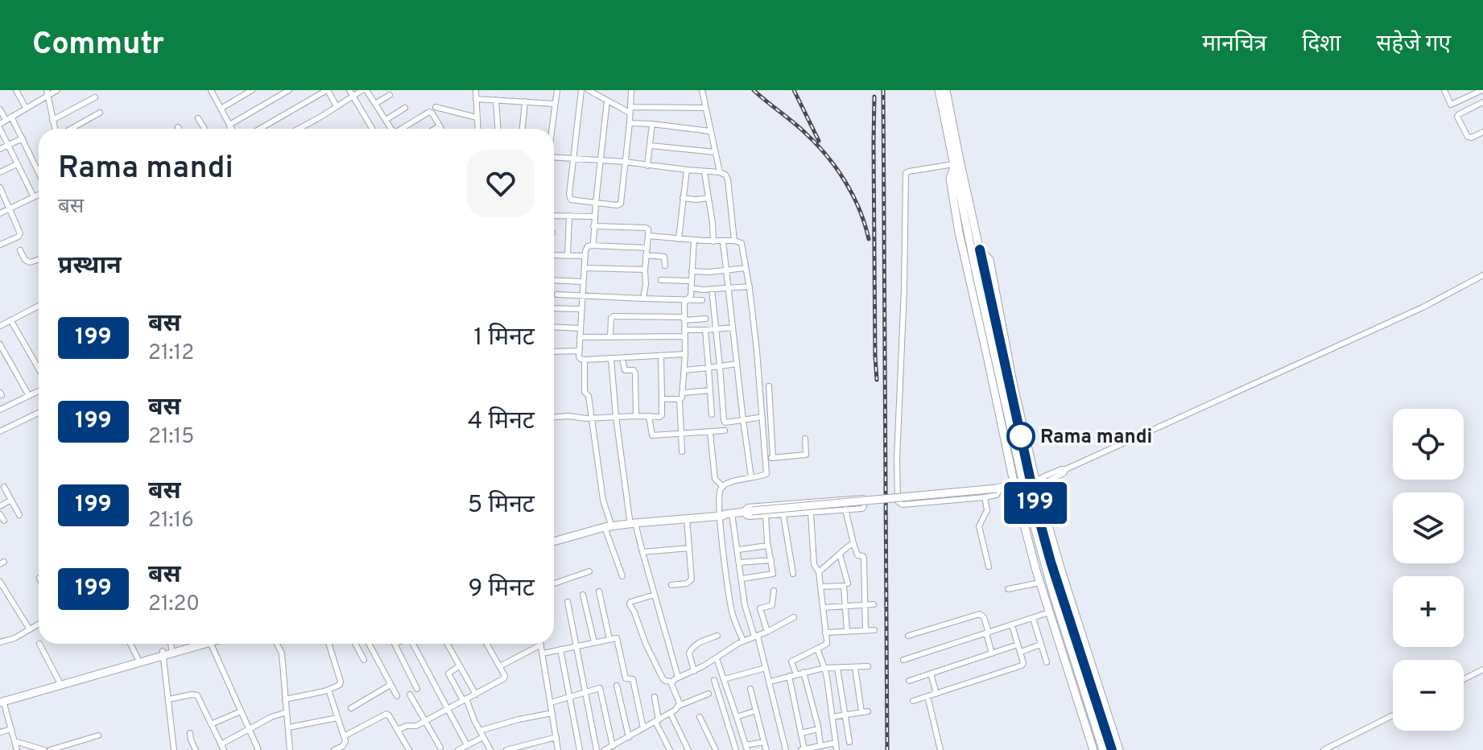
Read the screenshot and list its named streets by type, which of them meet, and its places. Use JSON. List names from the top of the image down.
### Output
{
  "places": ["Rama mandi"],
  "lines": ["bus line 199"],
  "page": {
    "header": "Commutr",
    "nav": ["मानचित्र", "दिशा", "सहेजे गए"],
    "on_map": "199",
    "heading": [
      ["Rama mandi", "बस"],
      "प्रस्थान"
    ],
    "list": [
      {
        "mark": "199",
        "name": "बस",
        "note": "21:12",
        "value": "1 मिनट"
      },
      {
        "mark": "199",
        "name": "बस",
        "note": "21:15",
        "value": "4 मिनट"
      },
      {
        "mark": "199",
        "name": "बस",
        "note": "21:16",
        "value": "5 मिनट"
      },
      {
        "mark": "199",
        "name": "बस",
        "note": "21:20",
        "value": "9 मिनट"
      }
    ],
    "map_buttons": ["+", "−"]
  }
}
